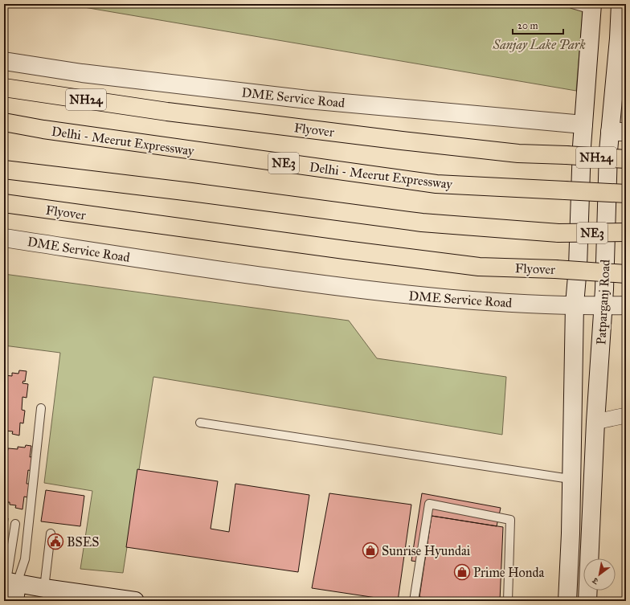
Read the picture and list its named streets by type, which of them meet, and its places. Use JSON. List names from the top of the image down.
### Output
{
  "streets": {
    "highway": [
      "NH24",
      "Flyover",
      "Delhi - Meerut Expressway",
      "NE3"
    ],
    "main road": ["DME Service Road", "Patparganj Road"]
  },
  "crossings": [
    ["DME Service Road", "Patparganj Road"]
  ],
  "parks": ["Sanjay Lake Park"],
  "places": {
    "public building": ["BSES"],
    "shop": ["Sunrise Hyundai", "Prime Honda"]
  },
  "scale_bar": "20 m",
  "north": "bottom left"
}
